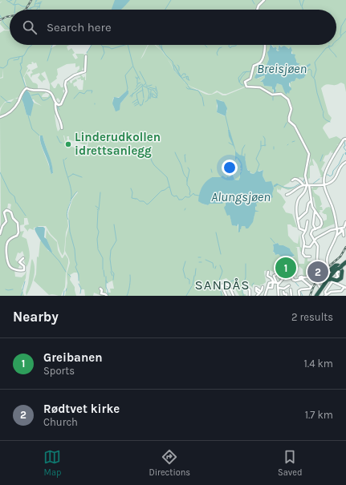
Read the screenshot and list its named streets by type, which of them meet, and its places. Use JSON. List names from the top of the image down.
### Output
{
  "districts": ["SANDÅS"],
  "water": ["Breisjøen", "Alungsjøen"],
  "places": ["Linderudkollen idrettsanlegg"],
  "page": {
    "search": "Search here",
    "pins": ["1", "2"],
    "heading": ["Nearby", "2 results"],
    "list": [
      {
        "mark": "1",
        "name": "Greibanen",
        "note": "Sports",
        "value": "1.4 km"
      },
      {
        "mark": "2",
        "name": "Rødtvet kirke",
        "note": "Church",
        "value": "1.7 km"
      }
    ],
    "nav": ["Map", "Directions", "Saved"]
  }
}
